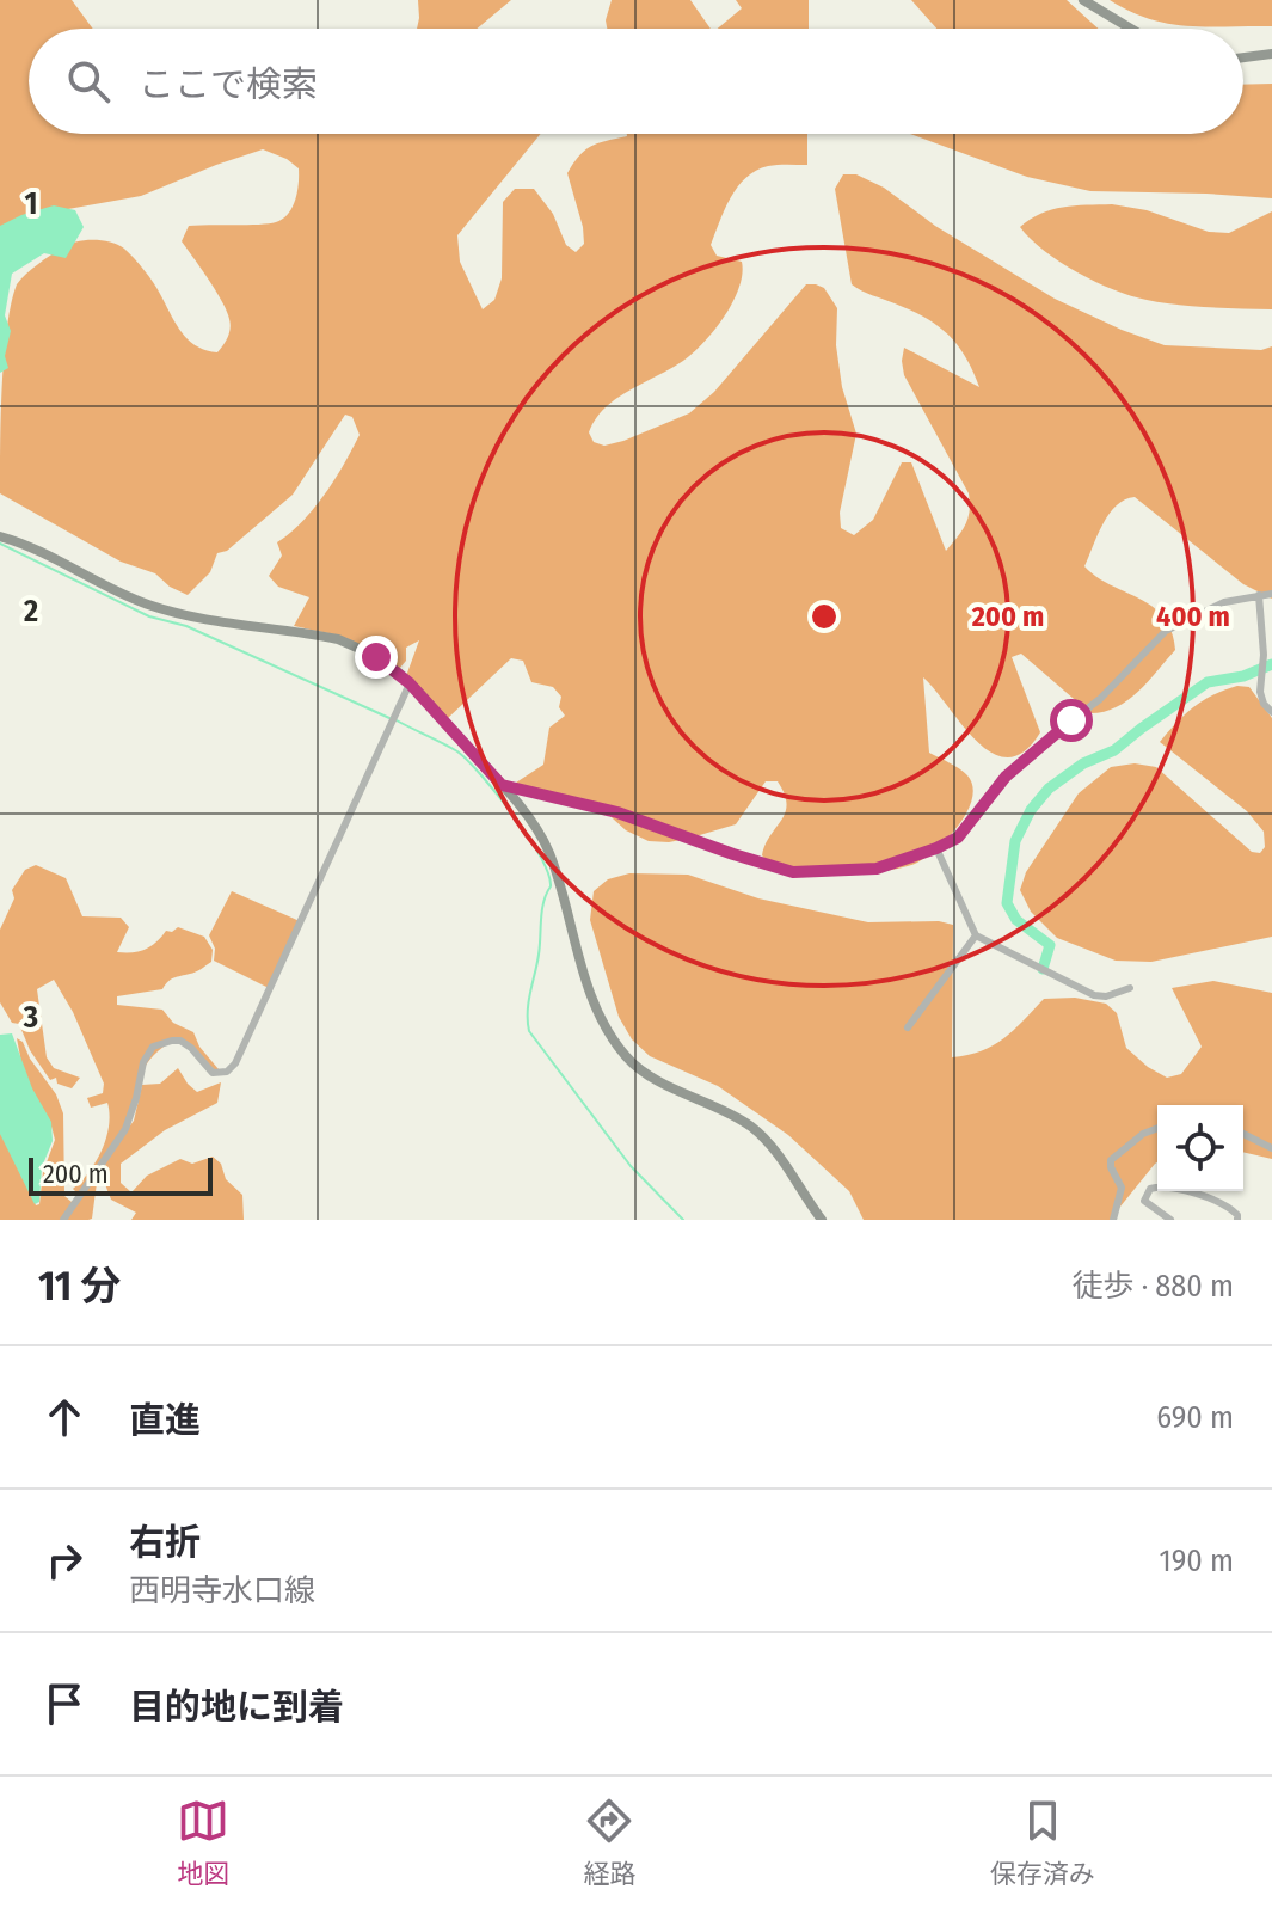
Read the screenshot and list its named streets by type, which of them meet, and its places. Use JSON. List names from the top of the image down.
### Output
{
  "scale_bar": "200 m",
  "page": {
    "search": "ここで検索",
    "scale": "200 m",
    "heading": ["11 分", "徒歩 · 880 m"],
    "list": [
      ["直進", "690 m"],
      ["右折", "西明寺水口線", "190 m"],
      "目的地に到着"
    ],
    "nav": ["地図", "経路", "保存済み"]
  },
  "grid": {
    "rows": ["1", "2", "3"]
  },
  "rings": ["200 m", "400 m"]
}
